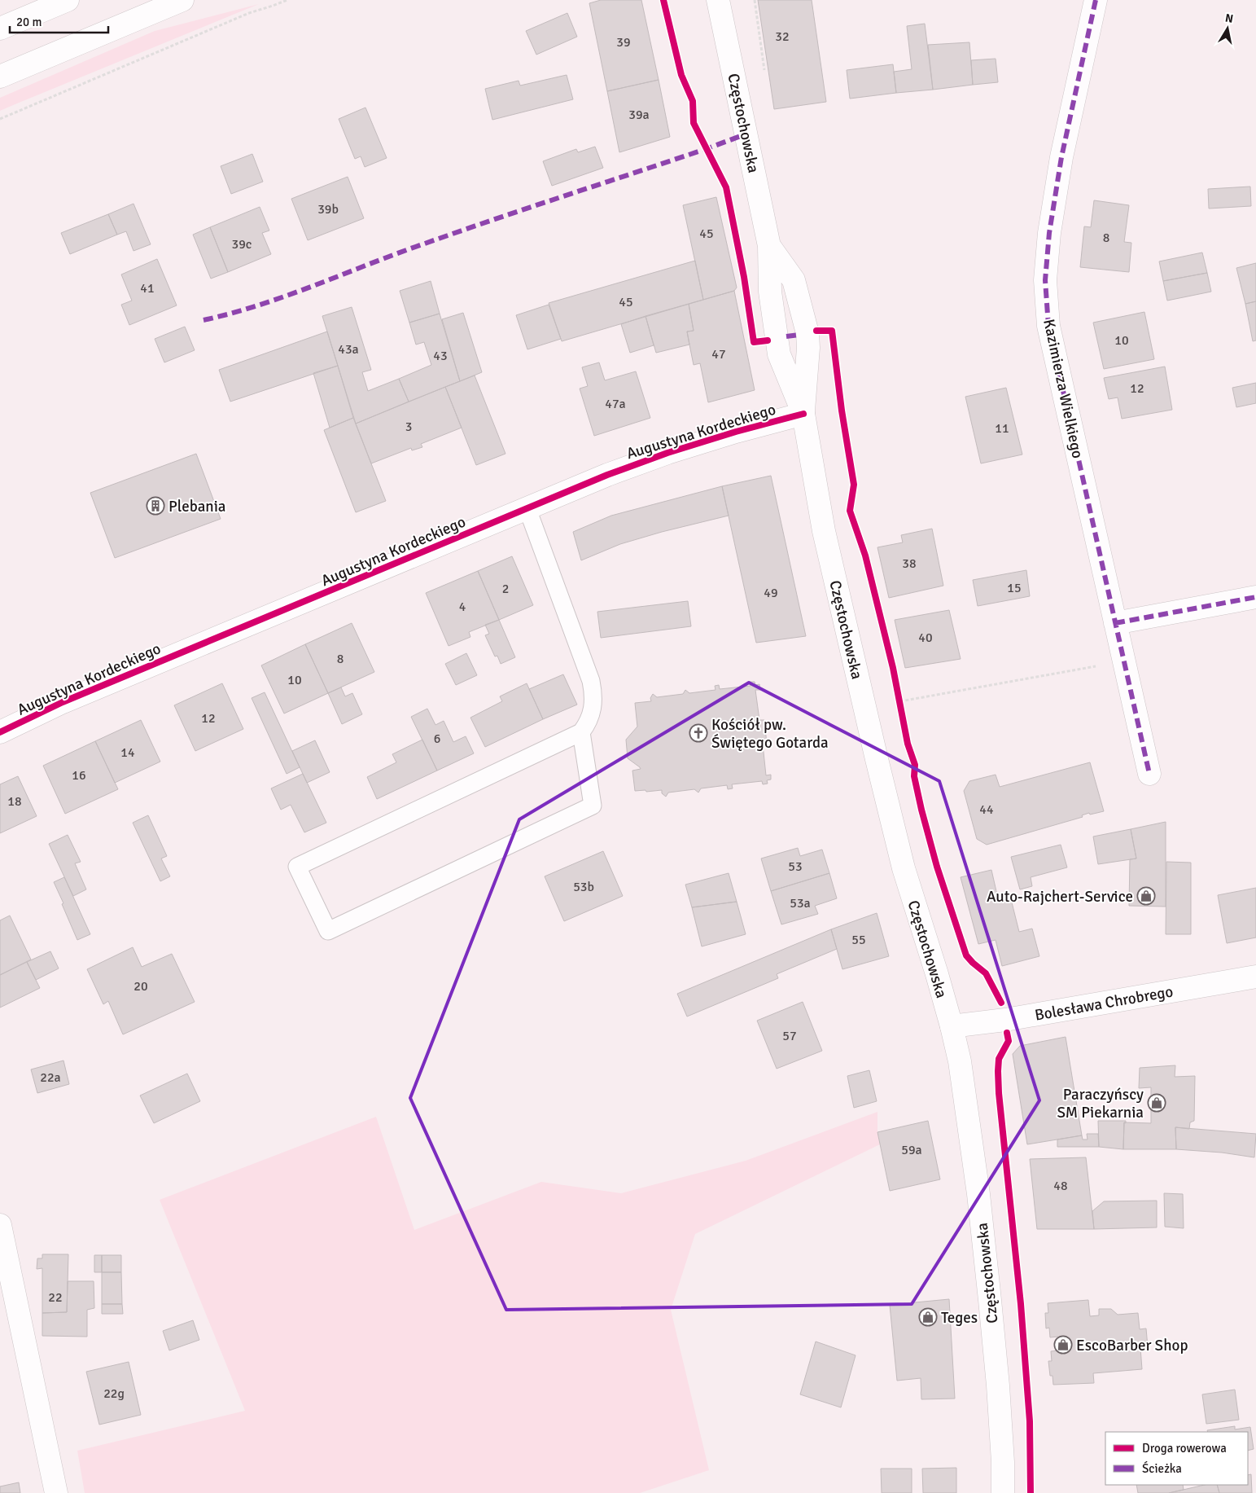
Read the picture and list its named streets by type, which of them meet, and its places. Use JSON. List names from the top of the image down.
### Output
{
  "streets": {
    "street": [
      "Częstochowska",
      "Kazimierza Wielkiego",
      "Augustyna Kordeckiego",
      "Bolesława Chrobrego"
    ]
  },
  "crossings": [
    ["Częstochowska", "Augustyna Kordeckiego"],
    ["Częstochowska", "Bolesława Chrobrego"]
  ],
  "places": {
    "building": ["Plebania"],
    "church": ["Kościół pw. Świętego Gotarda"],
    "shop": [
      "Auto-Rajchert-Service",
      "Paraczyńscy SM Piekarnia",
      "Teges",
      "EscoBarber Shop"
    ]
  },
  "house_numbers": [
    "32",
    "39",
    "39a",
    "39b",
    "45",
    "8",
    "39c",
    "41",
    "45",
    "10",
    "43a",
    "47",
    "43",
    "12",
    "47a",
    "3",
    "11",
    "38",
    "15",
    "2",
    "49",
    "4",
    "40",
    "8",
    "10",
    "12",
    "6",
    "14",
    "16",
    "18",
    "44",
    "53",
    "53b",
    "53a",
    "55",
    "20",
    "57",
    "22a",
    "59a",
    "48",
    "22",
    "22g"
  ],
  "legend": ["Droga rowerowa", "Ścieżka"],
  "scale_bar": "20 m",
  "north": "top"
}
